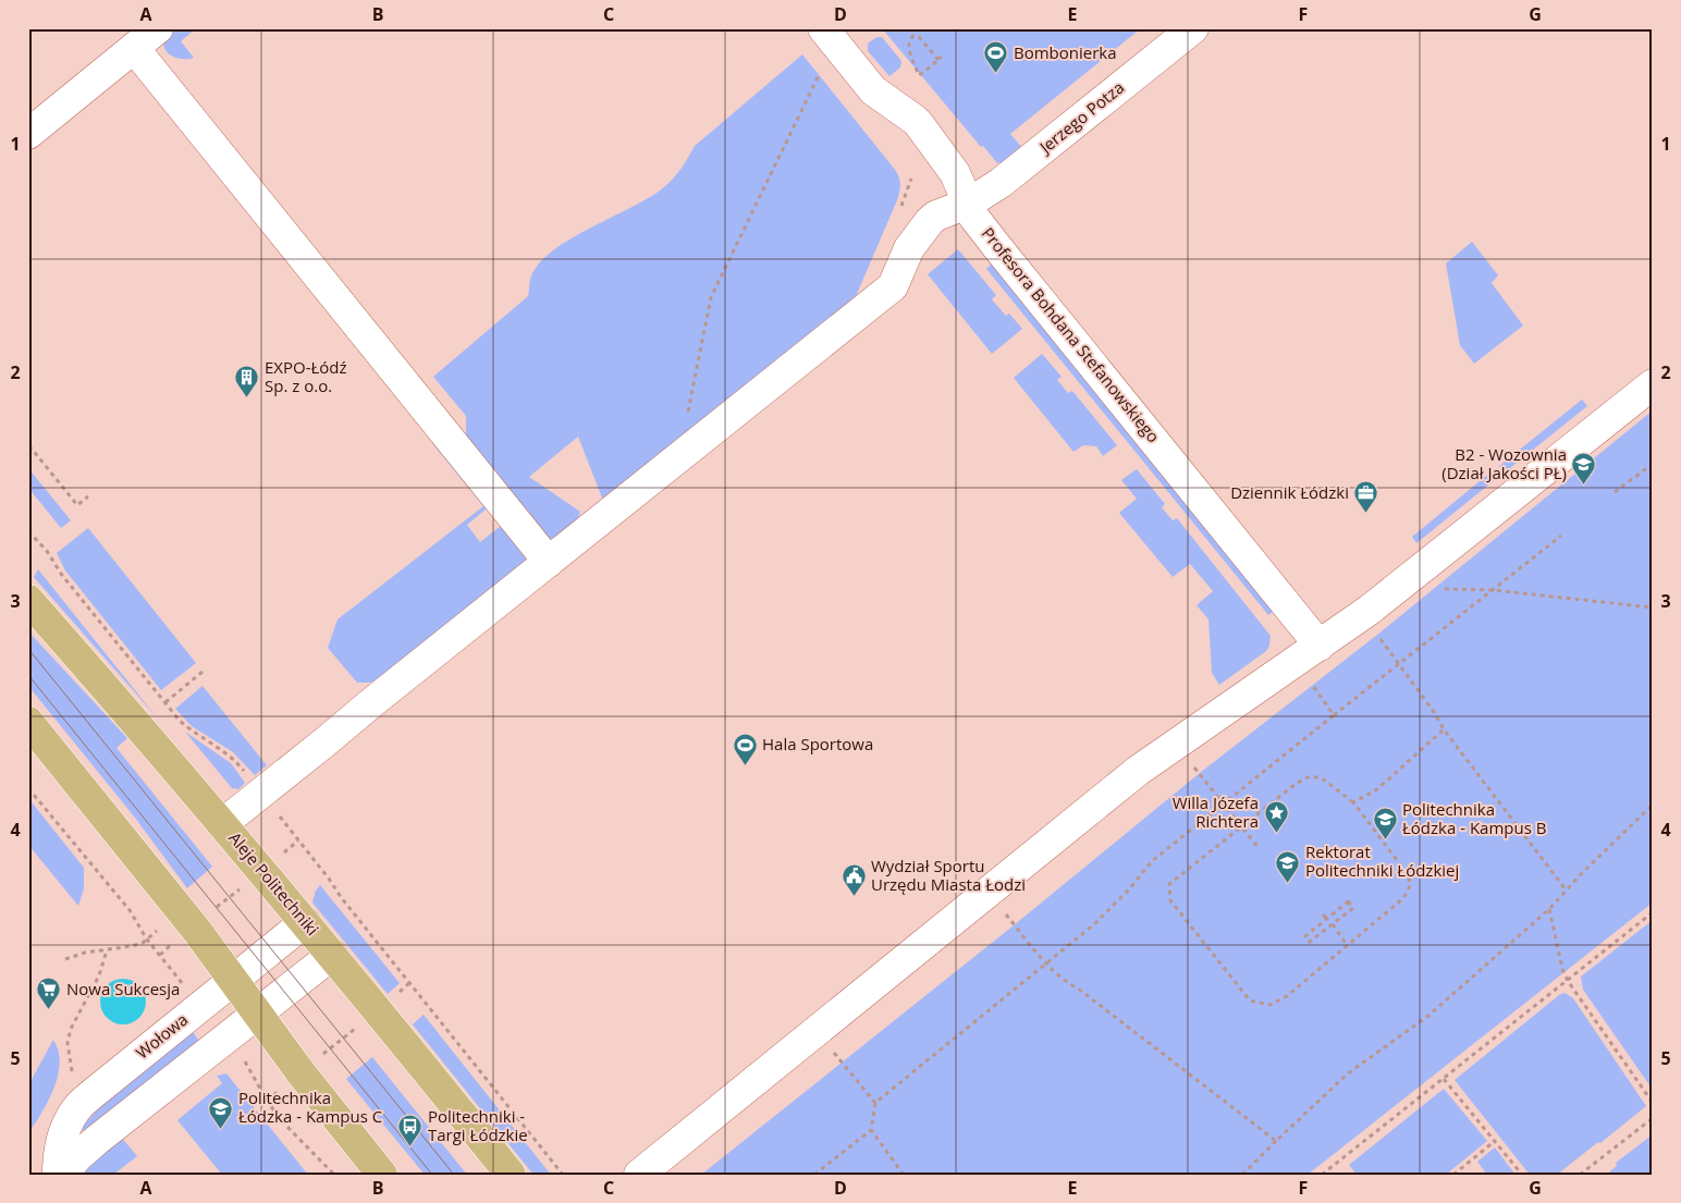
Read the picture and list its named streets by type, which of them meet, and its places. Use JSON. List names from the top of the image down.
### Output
{
  "streets": {
    "main road": ["Aleje Politechniki"],
    "street": ["Jerzego Potza", "Profesora Bohdana Stefanowskiego", "Wołowa"]
  },
  "crossings": [
    ["Jerzego Potza", "Profesora Bohdana Stefanowskiego"],
    ["Aleje Politechniki", "Wołowa"]
  ],
  "places": {
    "sports": ["Bombonierka", "Hala Sportowa"],
    "building": ["EXPO-Łódź Sp. z o.o."],
    "school or university": [
      "B2 - Wozownia (Dział Jakości PŁ)",
      "Politechnika Łódzka - Kampus B",
      "Rektorat Politechniki Łódzkiej",
      "Politechnika Łódzka - Kampus C"
    ],
    "office": ["Dziennik Łódzki"],
    "place": ["Willa Józefa Richtera"],
    "public building": ["Wydział Sportu Urzędu Miasta Łodzi"],
    "supermarket": ["Nowa Sukcesja"],
    "bus stop": ["Politechniki - Targi Łódzkie"]
  },
  "grid": {
    "columns": [
      "A",
      "B",
      "C",
      "D",
      "E",
      "F",
      "G"
    ],
    "rows": [
      "1",
      "2",
      "3",
      "4",
      "5"
    ]
  }
}
